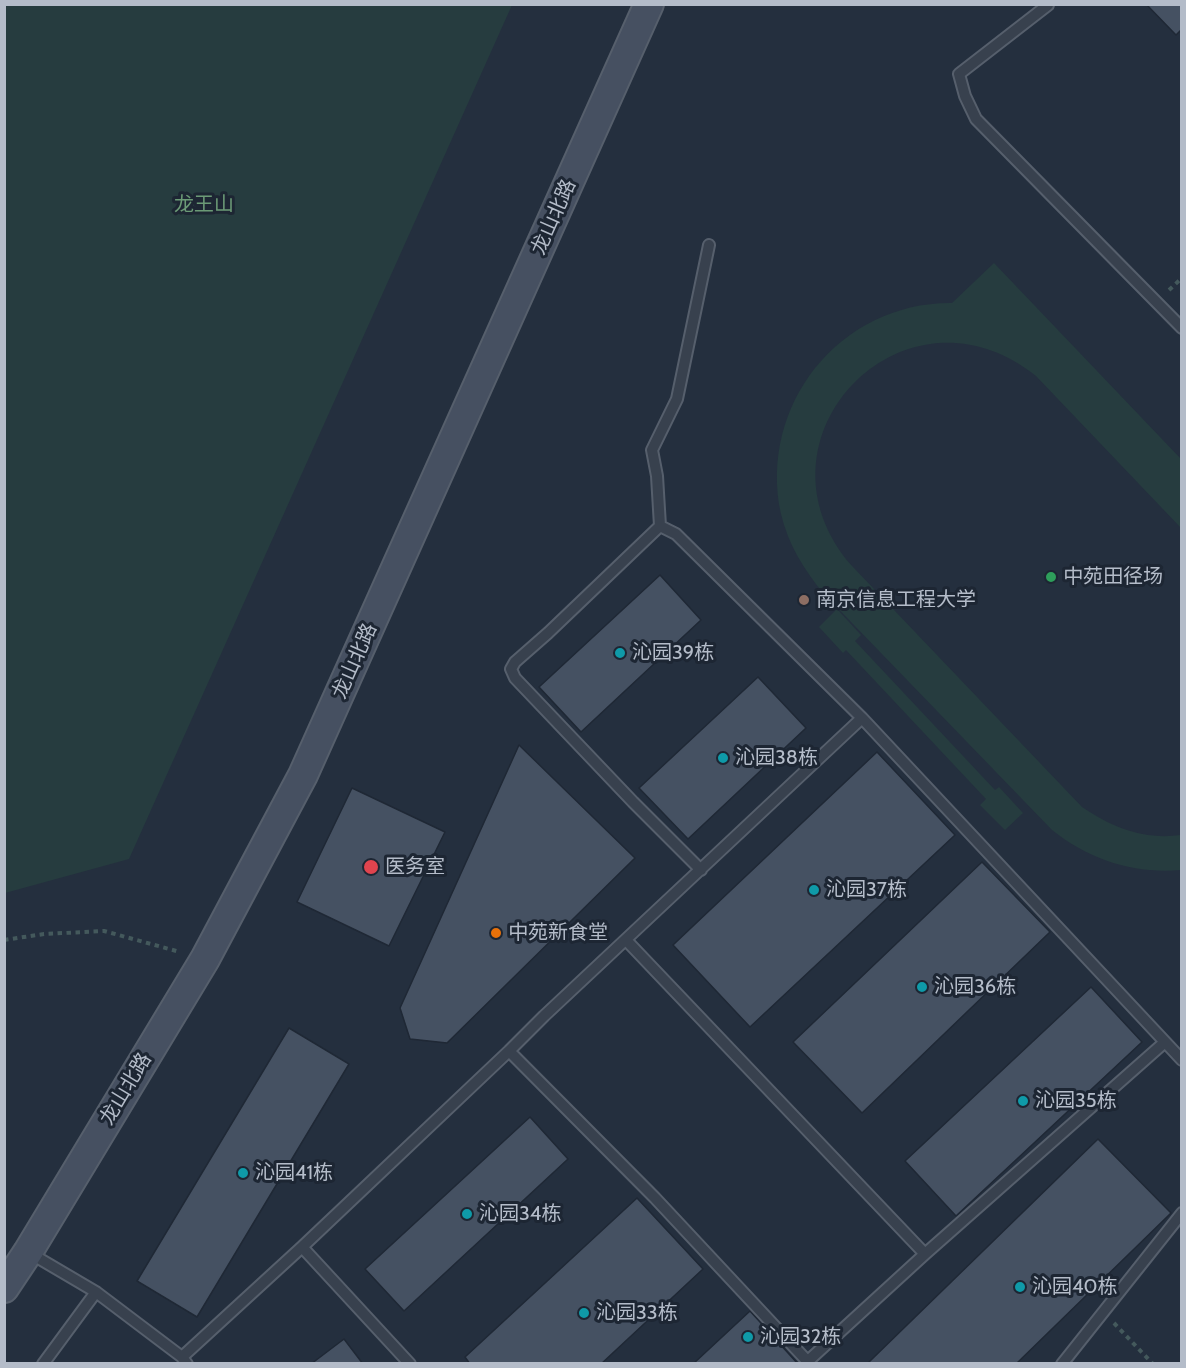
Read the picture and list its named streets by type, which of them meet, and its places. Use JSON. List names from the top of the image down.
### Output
{
  "streets": {
    "street": ["龙山北路"]
  },
  "parks": ["龙王山"],
  "places": [
    "中苑田径场",
    "南京信息工程大学",
    "沁园39栋",
    "沁园38栋",
    "医务室",
    "沁园37栋",
    "中苑新食堂",
    "沁园36栋",
    "沁园35栋",
    "沁园41栋",
    "沁园34栋",
    "沁园40栋",
    "沁园33栋",
    "沁园32栋"
  ]
}
